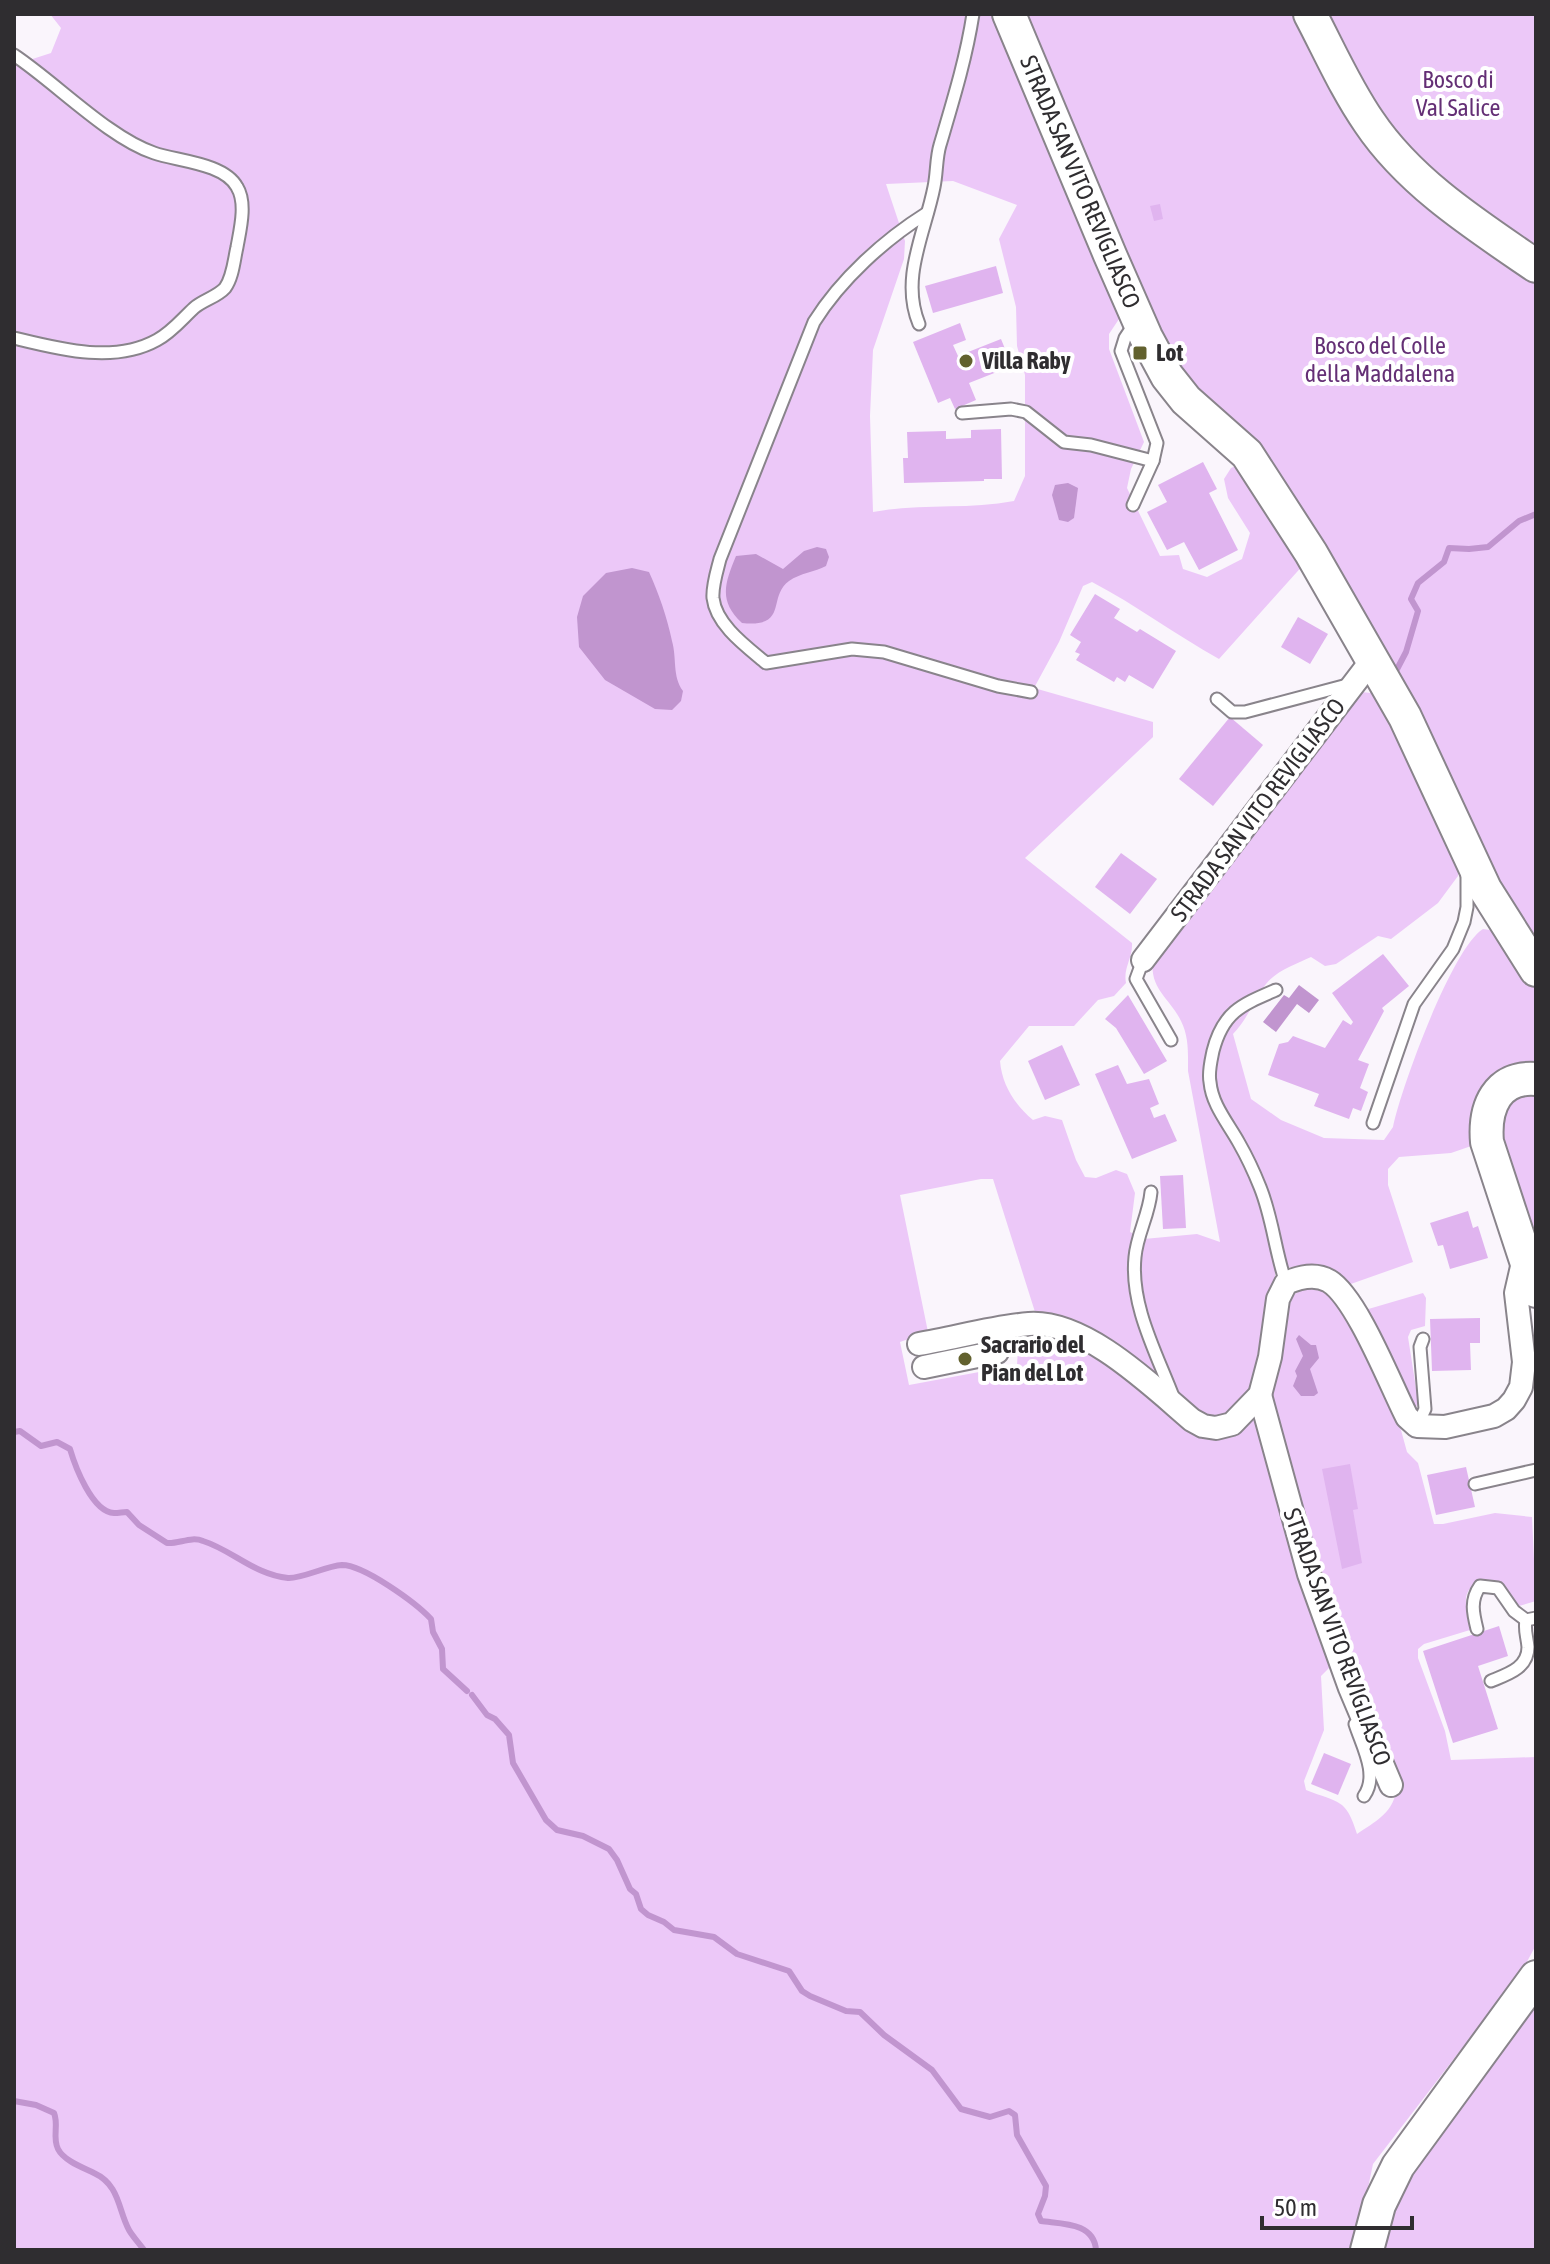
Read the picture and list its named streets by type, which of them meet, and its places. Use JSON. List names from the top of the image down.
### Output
{
  "streets": {
    "street": ["STRADA SAN VITO REVIGLIASCO"]
  },
  "parks": ["Bosco di Val Salice", "Bosco del Colle della Maddalena"],
  "places": {
    "transit": ["Lot"],
    "other": ["Villa Raby", "Sacrario del Pian del Lot"]
  },
  "scale_bar": "50 m"
}
